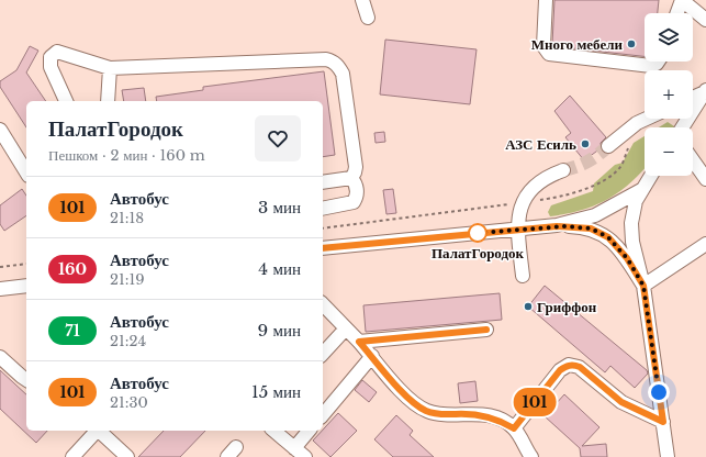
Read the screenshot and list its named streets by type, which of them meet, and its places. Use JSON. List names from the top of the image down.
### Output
{
  "places": [
    "Много мебели",
    "АЗС Есиль",
    "ПалатГородок",
    "Гриффон"
  ],
  "lines": ["bus line 101"],
  "page": {
    "on_map": "101",
    "map_buttons": ["+", "−"],
    "heading": ["ПалатГородок", "Пешком · 2 мин · 160 m"],
    "list": [
      {
        "mark": "101",
        "name": "Автобус",
        "note": "21:18",
        "value": "3 мин"
      },
      {
        "mark": "160",
        "name": "Автобус",
        "note": "21:19",
        "value": "4 мин"
      },
      {
        "mark": "71",
        "name": "Автобус",
        "note": "21:24",
        "value": "9 мин"
      },
      {
        "mark": "101",
        "name": "Автобус",
        "note": "21:30",
        "value": "15 мин"
      }
    ]
  }
}
